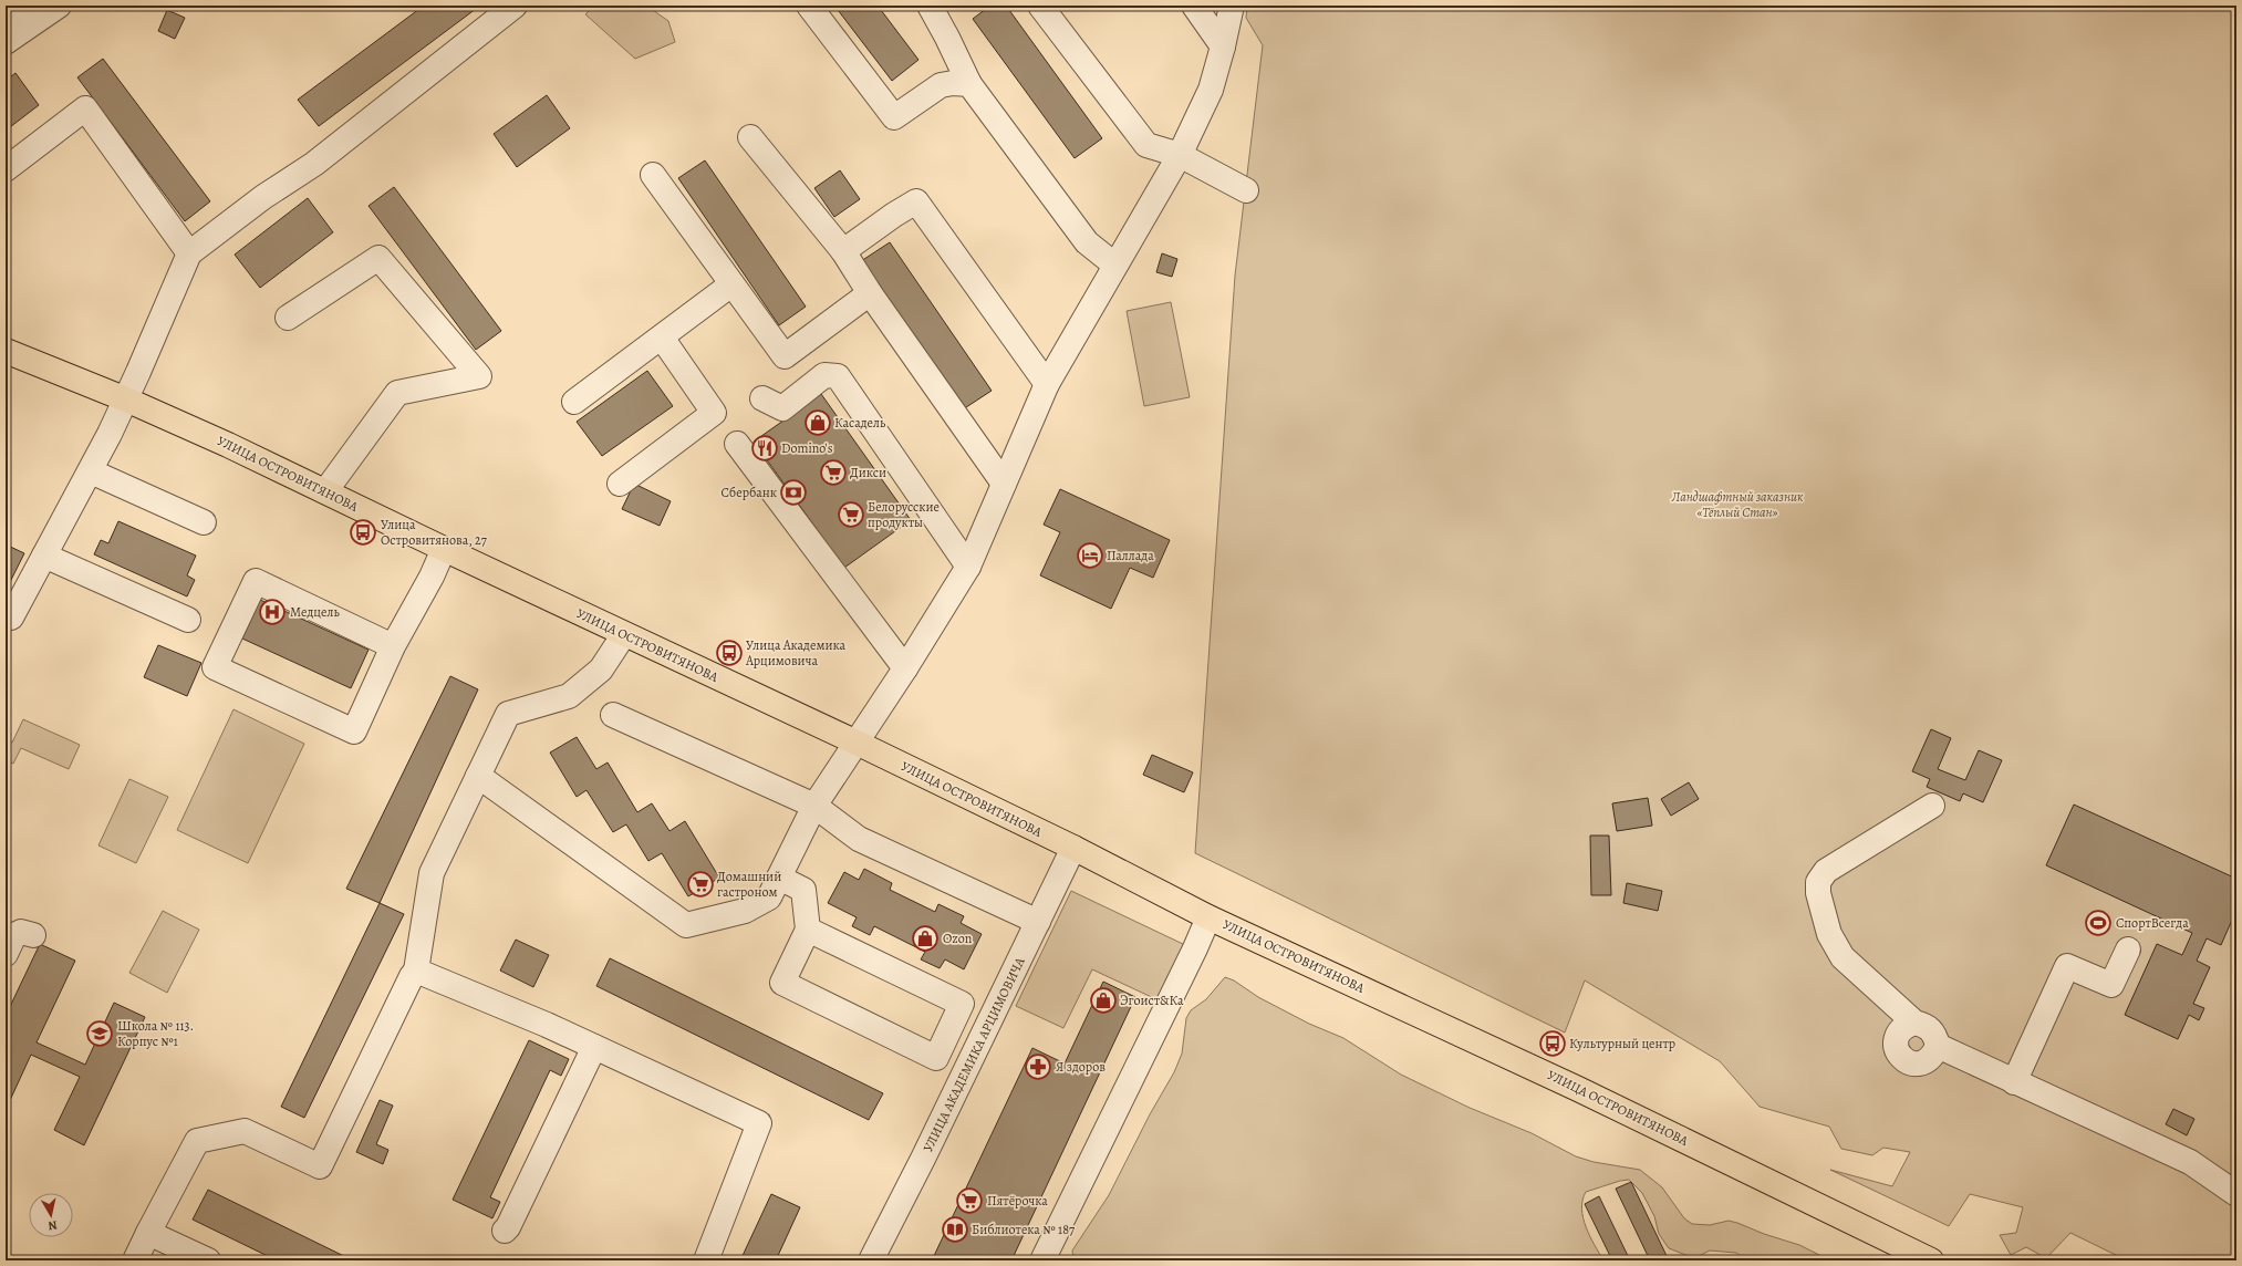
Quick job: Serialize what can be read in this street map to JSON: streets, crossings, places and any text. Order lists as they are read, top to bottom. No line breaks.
{"streets":{"main road":["УЛИЦА ОСТРОВИТЯНОВА"],"street":["УЛИЦА АКАДЕМИКА АРЦИМОВИЧА"]},"crossings":[["УЛИЦА ОСТРОВИТЯНОВА","УЛИЦА АКАДЕМИКА АРЦИМОВИЧА"]],"parks":["Ландшафтный заказник «Тёплый Стан»"],"places":{"shop":["Касадель","Ozon","Эгоист&Ка"],"restaurant":["Domino's"],"supermarket":["Дикси","Белорусские продукты","Домашний гастроном","Пятёрочка"],"bank":["Сбербанк"],"bus stop":["Улица Островитянова, 27","Улица Академика Арцимовича","Культурный центр"],"hotel":["Паллада"],"hospital":["Медцель"],"sports":["СпортВсегда"],"school or university":["Школа № 113. Корпус №1"],"pharmacy":["Я здоров"],"library":["Библиотека № 187"]},"north":"bottom"}
